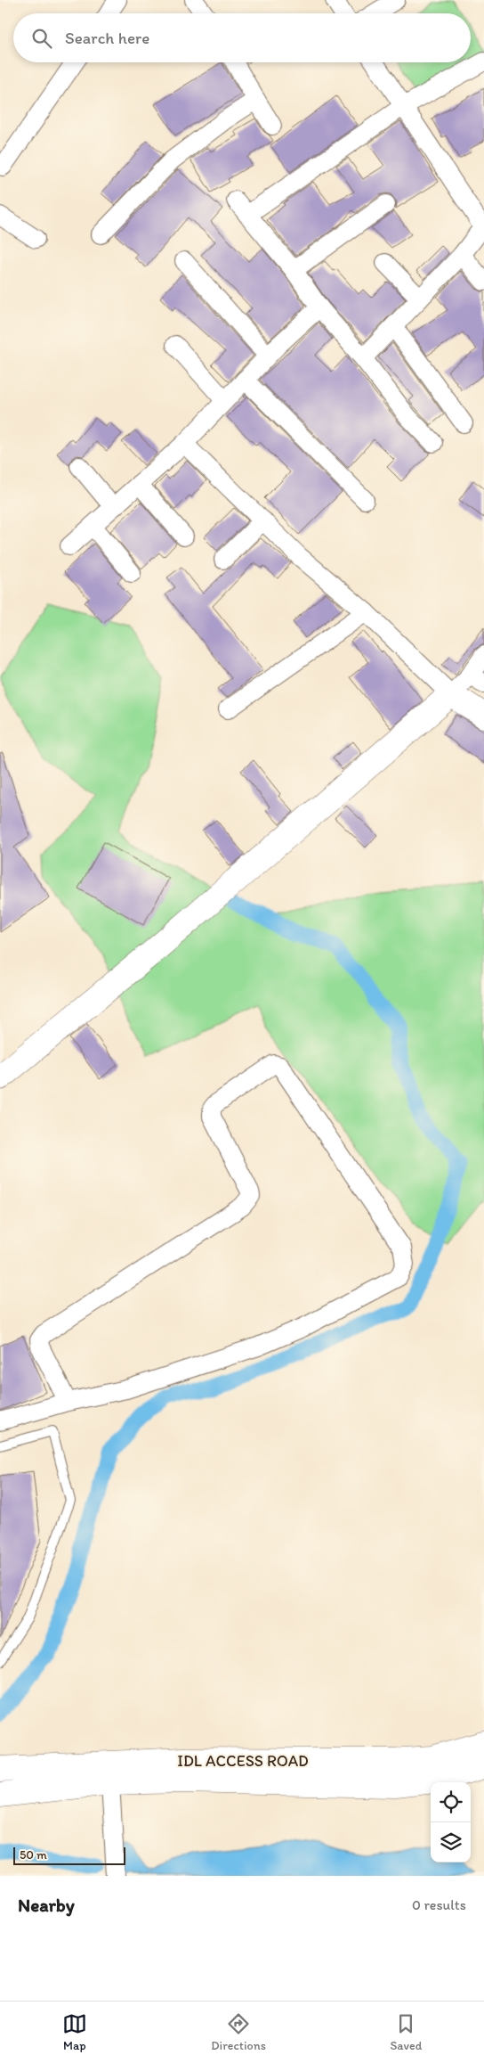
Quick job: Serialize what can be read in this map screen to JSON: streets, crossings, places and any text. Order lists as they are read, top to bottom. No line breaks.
{"streets":{"street":["IDL ACCESS ROAD"]},"scale_bar":"50 m","page":{"search":"Search here","scale":"50 m","heading":["Nearby","0 results"],"nav":["Map","Directions","Saved"]}}
